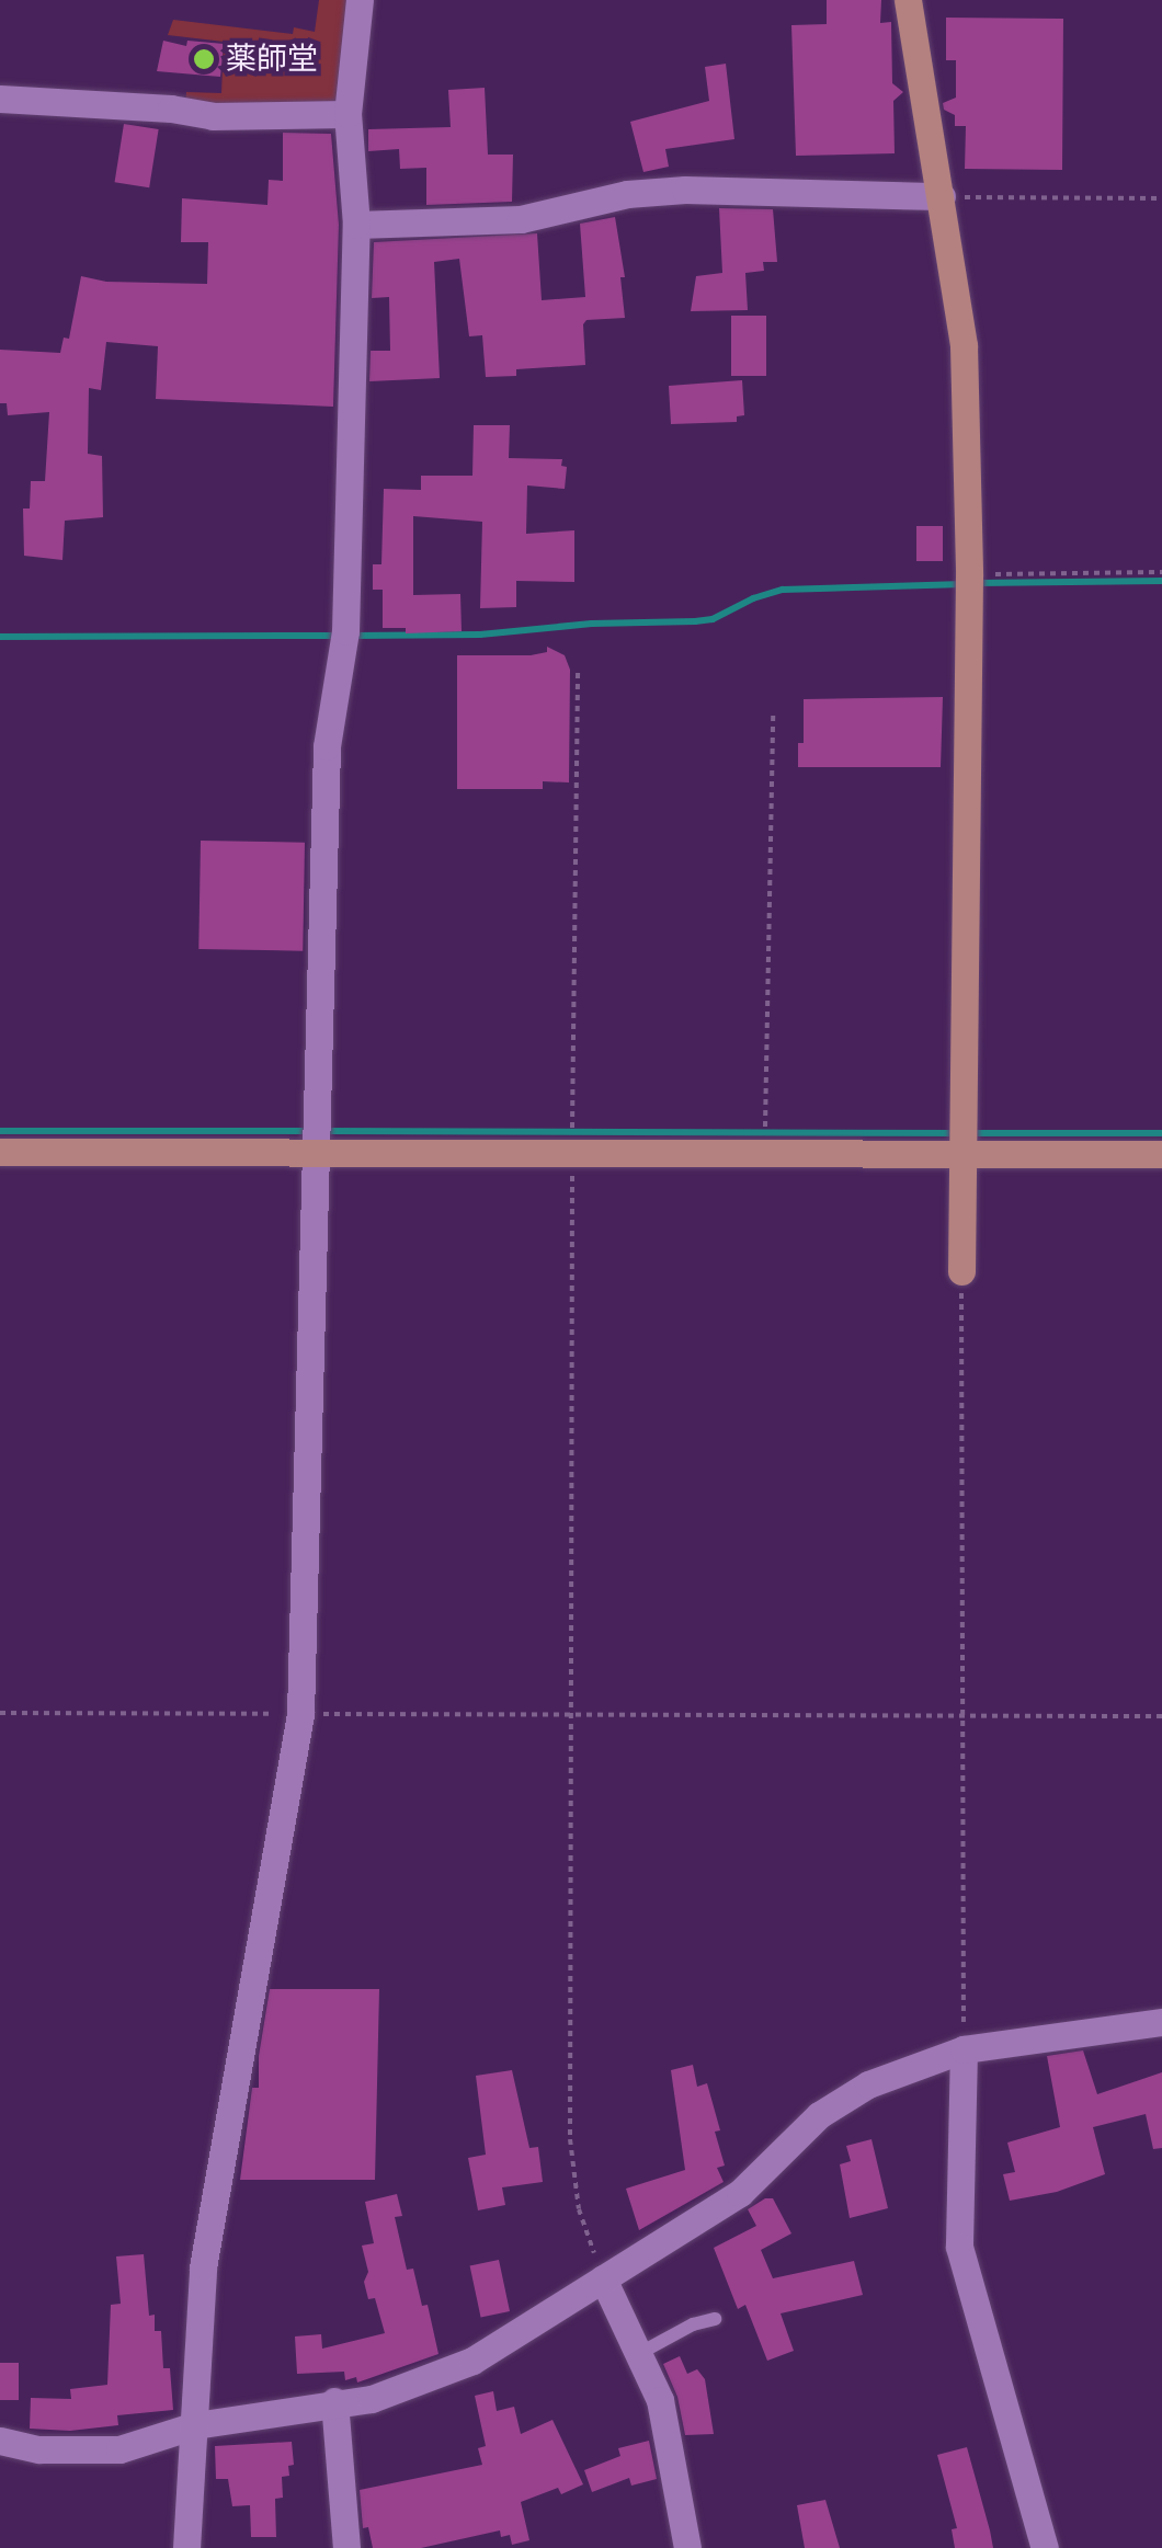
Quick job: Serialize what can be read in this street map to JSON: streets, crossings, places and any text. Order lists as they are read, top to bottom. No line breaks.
{"places":["薬師堂"]}
